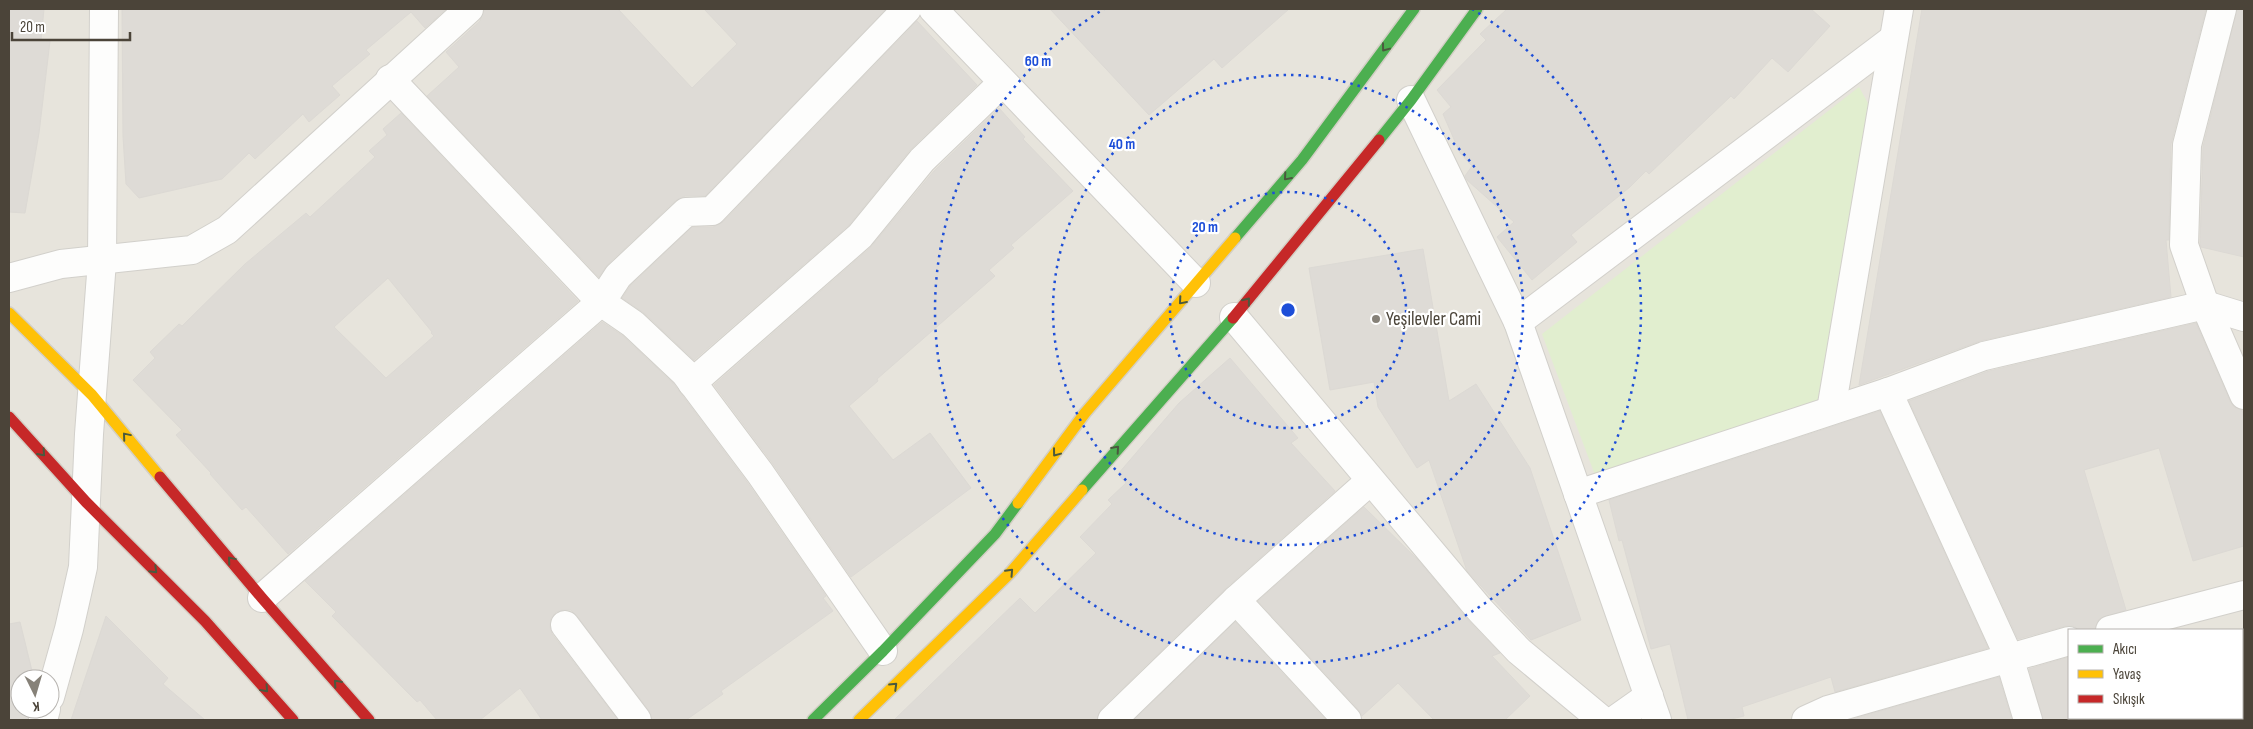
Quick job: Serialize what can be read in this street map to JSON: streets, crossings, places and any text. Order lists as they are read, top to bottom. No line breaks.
{"places":["Yeşilevler Cami"],"legend":["Akıcı","Yavaş","Sıkışık"],"scale_bar":"20 m","north":"bottom","rings":["60 m","40 m","20 m"]}
